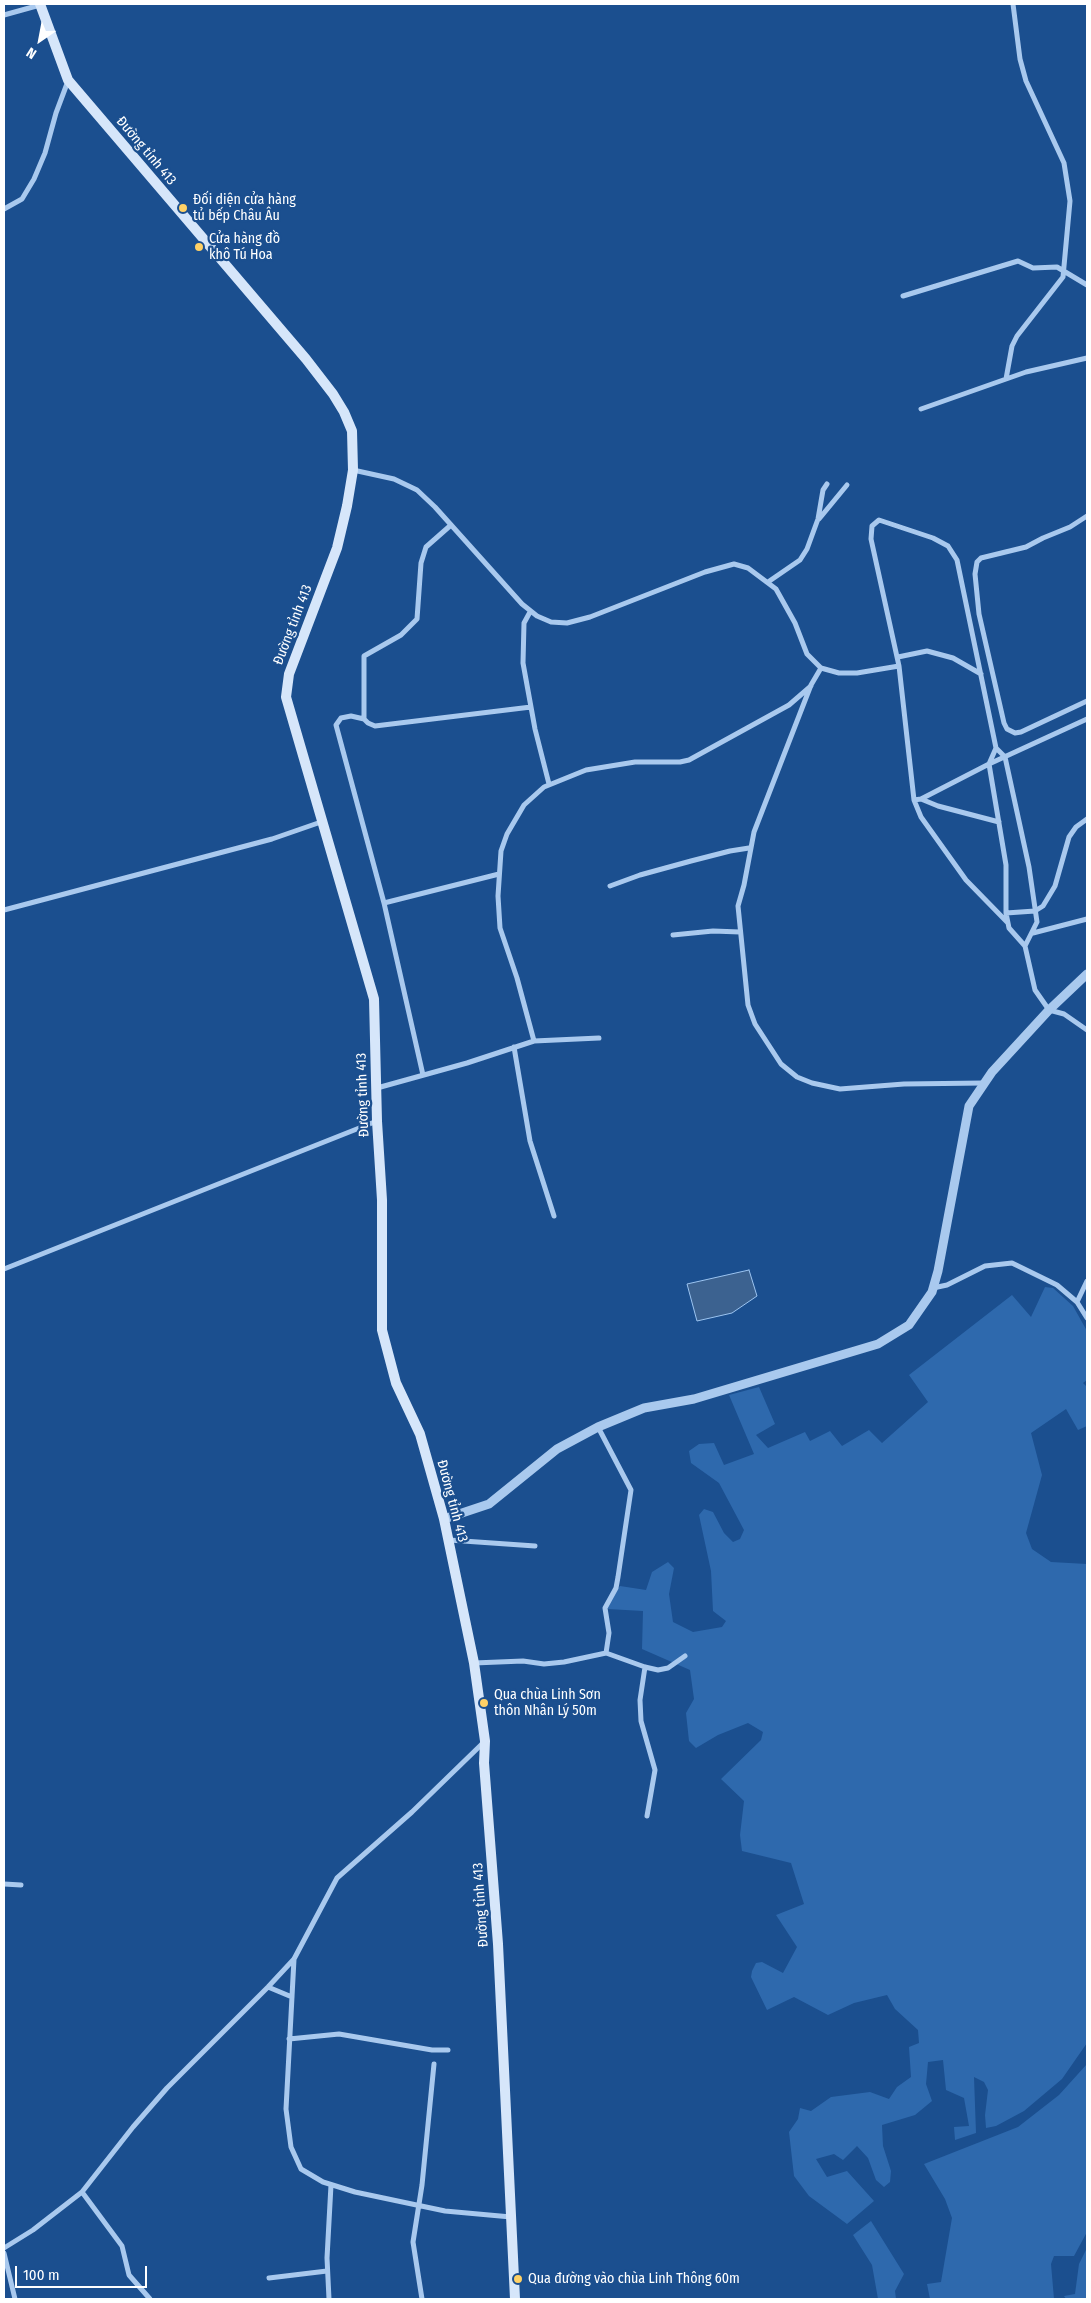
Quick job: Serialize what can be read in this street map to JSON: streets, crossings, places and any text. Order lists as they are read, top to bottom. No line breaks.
{"streets":{"main road":["Đường tỉnh 413"]},"places":["Đối diện cửa hàng tủ bếp Châu Âu","Cửa hàng đồ khô Tú Hoa","Qua chùa Linh Sơn thôn Nhân Lý 50m","Qua đường vào chùa Linh Thông 60m"],"scale_bar":"100 m","north":"bottom left"}
